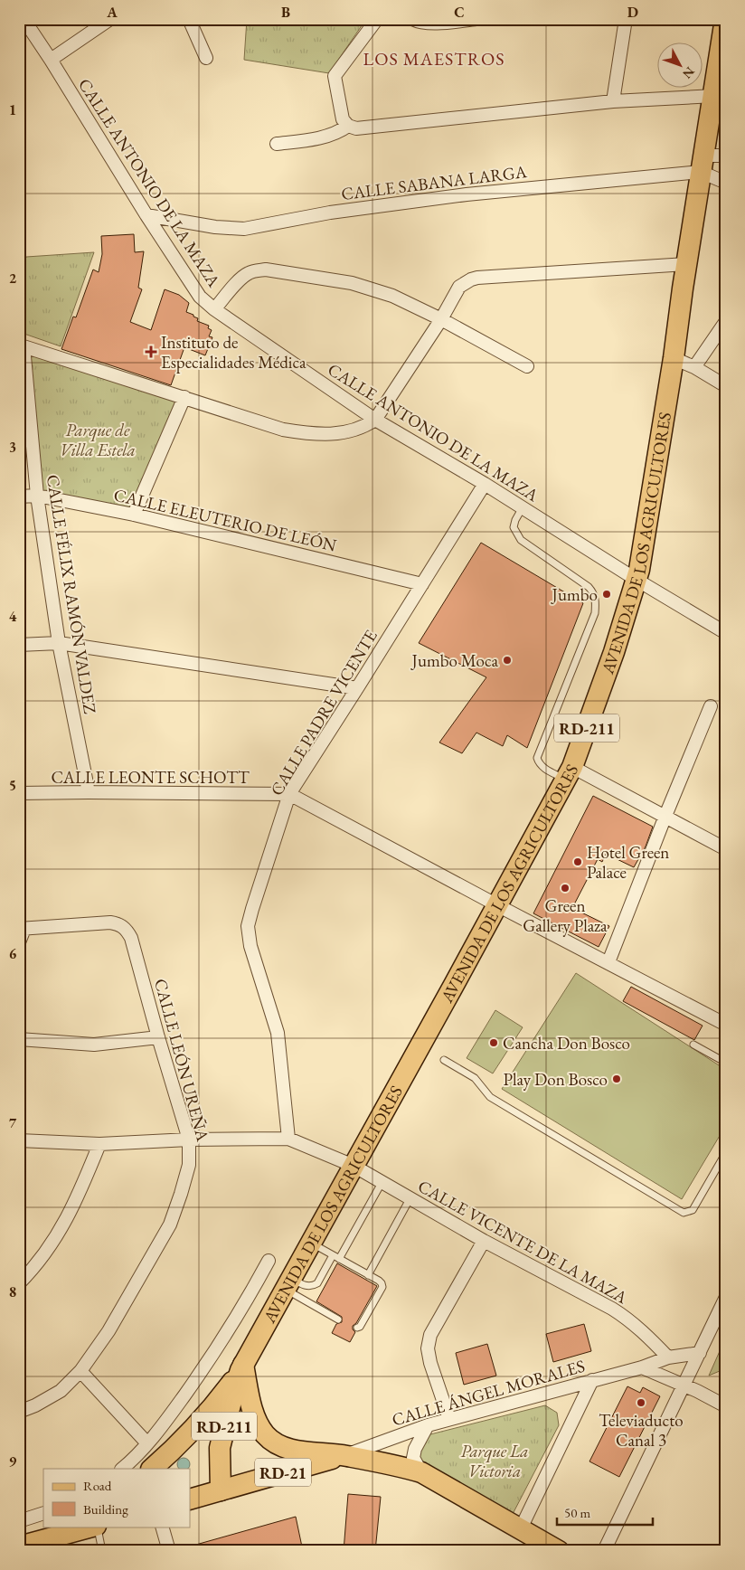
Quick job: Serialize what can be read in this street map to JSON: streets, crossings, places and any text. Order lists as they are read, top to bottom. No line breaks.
{"streets":{"main road":["AVENIDA DE LOS AGRICULTORES","RD-211","RD-21"],"street":["CALLE ANTONIO DE LA MAZA","CALLE SABANA LARGA","CALLE ELEUTERIO DE LEÓN","CALLE FÉLIX RAMÓN VALDEZ","CALLE PADRE VICENTE","CALLE LEONTE SCHOTT","CALLE LEÓN UREÑA","CALLE VICENTE DE LA MAZA","CALLE ÁNGEL MORALES"]},"crossings":[["CALLE ANTONIO DE LA MAZA","CALLE SABANA LARGA"],["CALLE ANTONIO DE LA MAZA","AVENIDA DE LOS AGRICULTORES"],["CALLE ANTONIO DE LA MAZA","CALLE PADRE VICENTE"],["CALLE SABANA LARGA","AVENIDA DE LOS AGRICULTORES"],["CALLE ELEUTERIO DE LEÓN","CALLE FÉLIX RAMÓN VALDEZ"],["CALLE ELEUTERIO DE LEÓN","CALLE PADRE VICENTE"],["AVENIDA DE LOS AGRICULTORES","CALLE LEONTE SCHOTT"],["AVENIDA DE LOS AGRICULTORES","CALLE VICENTE DE LA MAZA"],["AVENIDA DE LOS AGRICULTORES","RD-21"],["CALLE FÉLIX RAMÓN VALDEZ","CALLE LEONTE SCHOTT"],["CALLE PADRE VICENTE","CALLE LEONTE SCHOTT"],["CALLE PADRE VICENTE","CALLE VICENTE DE LA MAZA"],["CALLE VICENTE DE LA MAZA","CALLE ÁNGEL MORALES"],["CALLE ÁNGEL MORALES","RD-21"]],"districts":["LOS MAESTROS"],"parks":["Parque de Villa Estela","Parque La Victoria"],"places":{"health":["Instituto de Especialidades Médica"],"other":["Jumbo","Jumbo Moca","Hotel Green Palace","Green Gallery Plaza","Cancha Don Bosco","Play Don Bosco","Televiaducto Canal 3"]},"legend":["Road","Building"],"scale_bar":"50 m","north":"bottom right","grid":{"columns":["A","B","C","D"],"rows":["1","2","3","4","5","6","7","8","9"]}}
